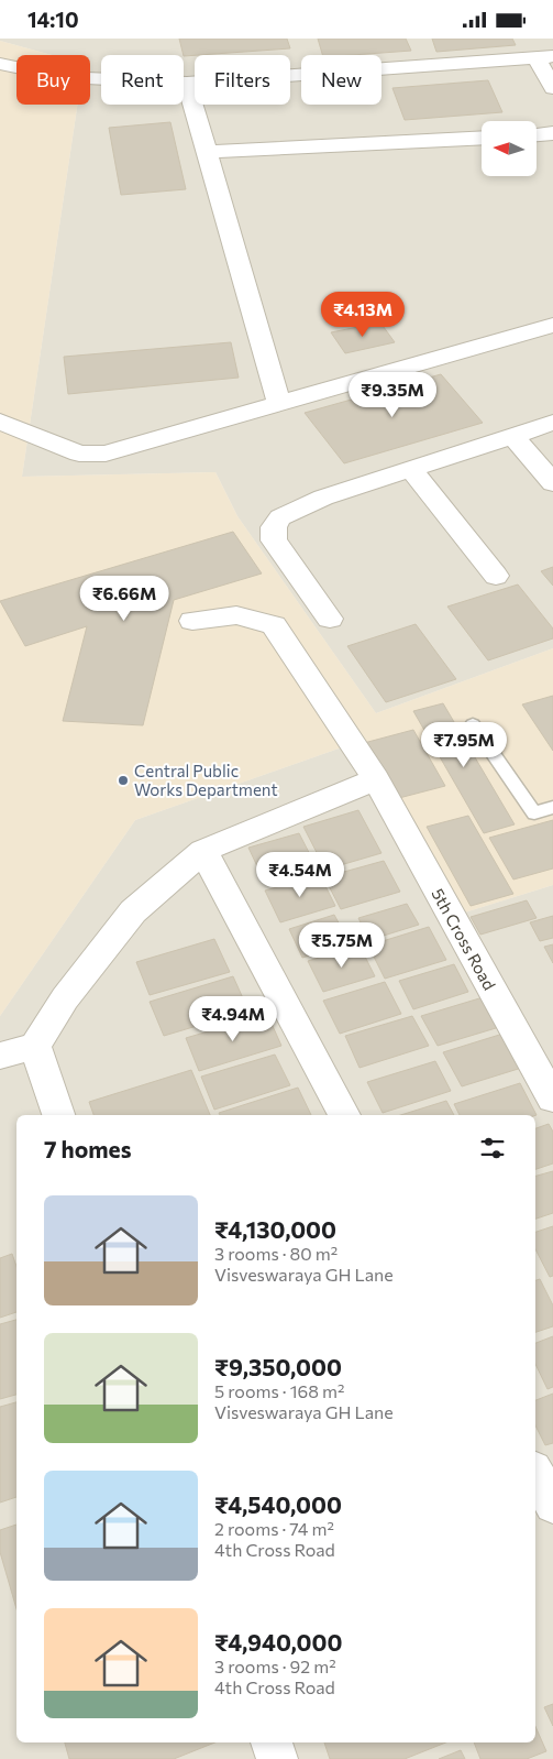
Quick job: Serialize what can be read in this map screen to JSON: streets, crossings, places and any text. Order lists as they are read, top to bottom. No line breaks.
{"streets":{"street":["5th Cross Road"]},"places":["Central Public Works Department"],"north":"left","page":{"status":"14:10","chip":["Buy","Rent","Filters","New"],"price":["₹4.13M","₹9.35M","₹6.66M","₹7.95M","₹4.54M","₹5.75M","₹4.94M"],"heading":"7 homes","list":[{"name":"₹4,130,000","note":"3 rooms · 80 m² · Visveswaraya GH Lane"},{"name":"₹9,350,000","note":"5 rooms · 168 m² · Visveswaraya GH Lane"},{"name":"₹4,540,000","note":"2 rooms · 74 m² · 4th Cross Road"},{"name":"₹4,940,000","note":"3 rooms · 92 m² · 4th Cross Road"}]}}
